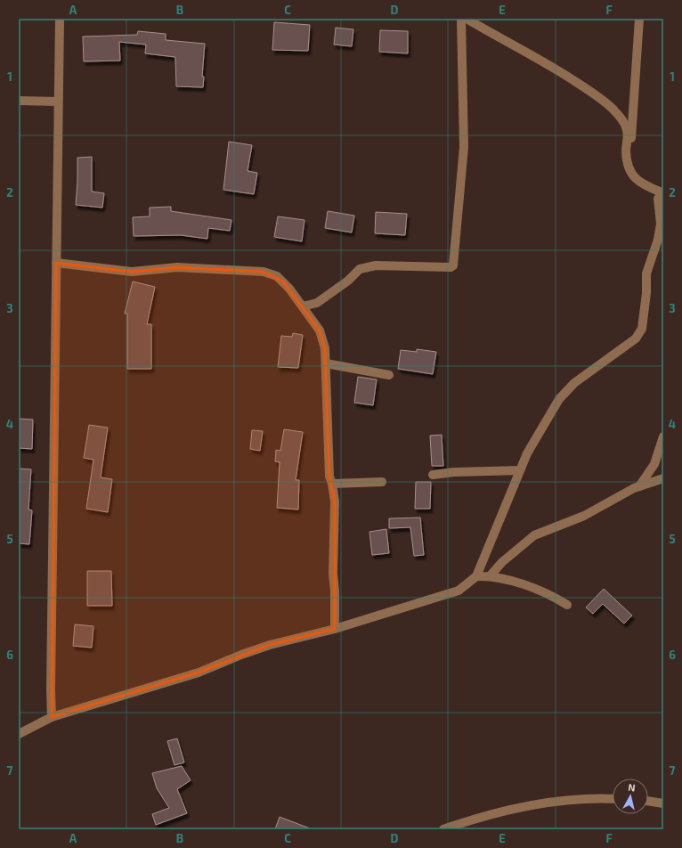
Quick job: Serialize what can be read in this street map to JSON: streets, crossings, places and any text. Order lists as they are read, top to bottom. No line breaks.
{"north":"top","grid":{"columns":["A","B","C","D","E","F"],"rows":["1","2","3","4","5","6","7"]}}
